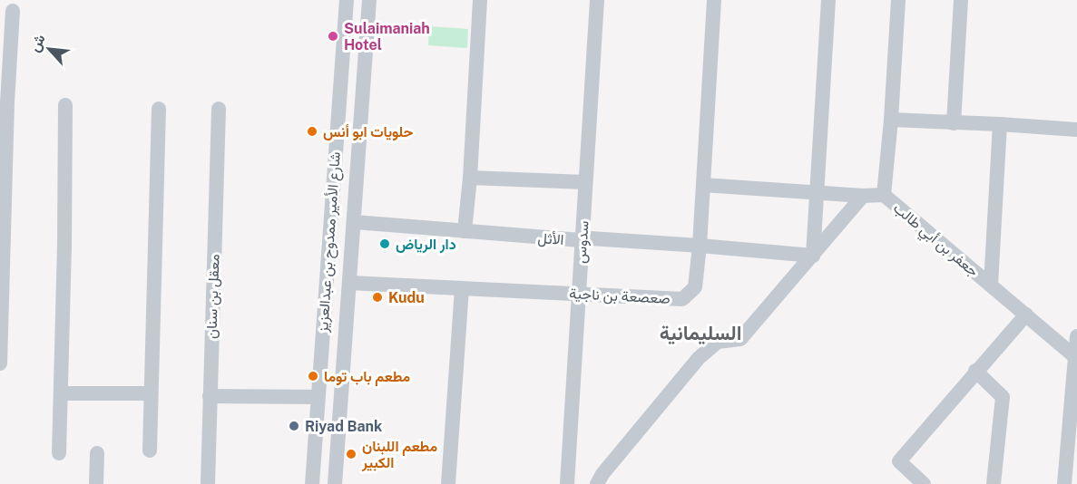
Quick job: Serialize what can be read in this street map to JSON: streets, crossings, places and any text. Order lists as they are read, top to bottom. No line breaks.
{"streets":{"street":["الأثل","جعفر بن أبي طالب","شارع الأمير ممدوح بن عبدالعزيز","سدوس","صعصعة بن ناجية","معقل بن سنان"]},"crossings":[["الأثل","شارع الأمير ممدوح بن عبدالعزيز"],["الأثل","سدوس"],["الأثل","صعصعة بن ناجية"],["جعفر بن أبي طالب","صعصعة بن ناجية"],["شارع الأمير ممدوح بن عبدالعزيز","صعصعة بن ناجية"],["سدوس","صعصعة بن ناجية"]],"districts":["السليمانية"],"places":["Sulaimaniah Hotel","حلويات ابو أنس","دار الرياض","Kudu","مطعم باب توما","Riyad Bank","مطعم اللبنان الكبير"],"north":"top left"}
